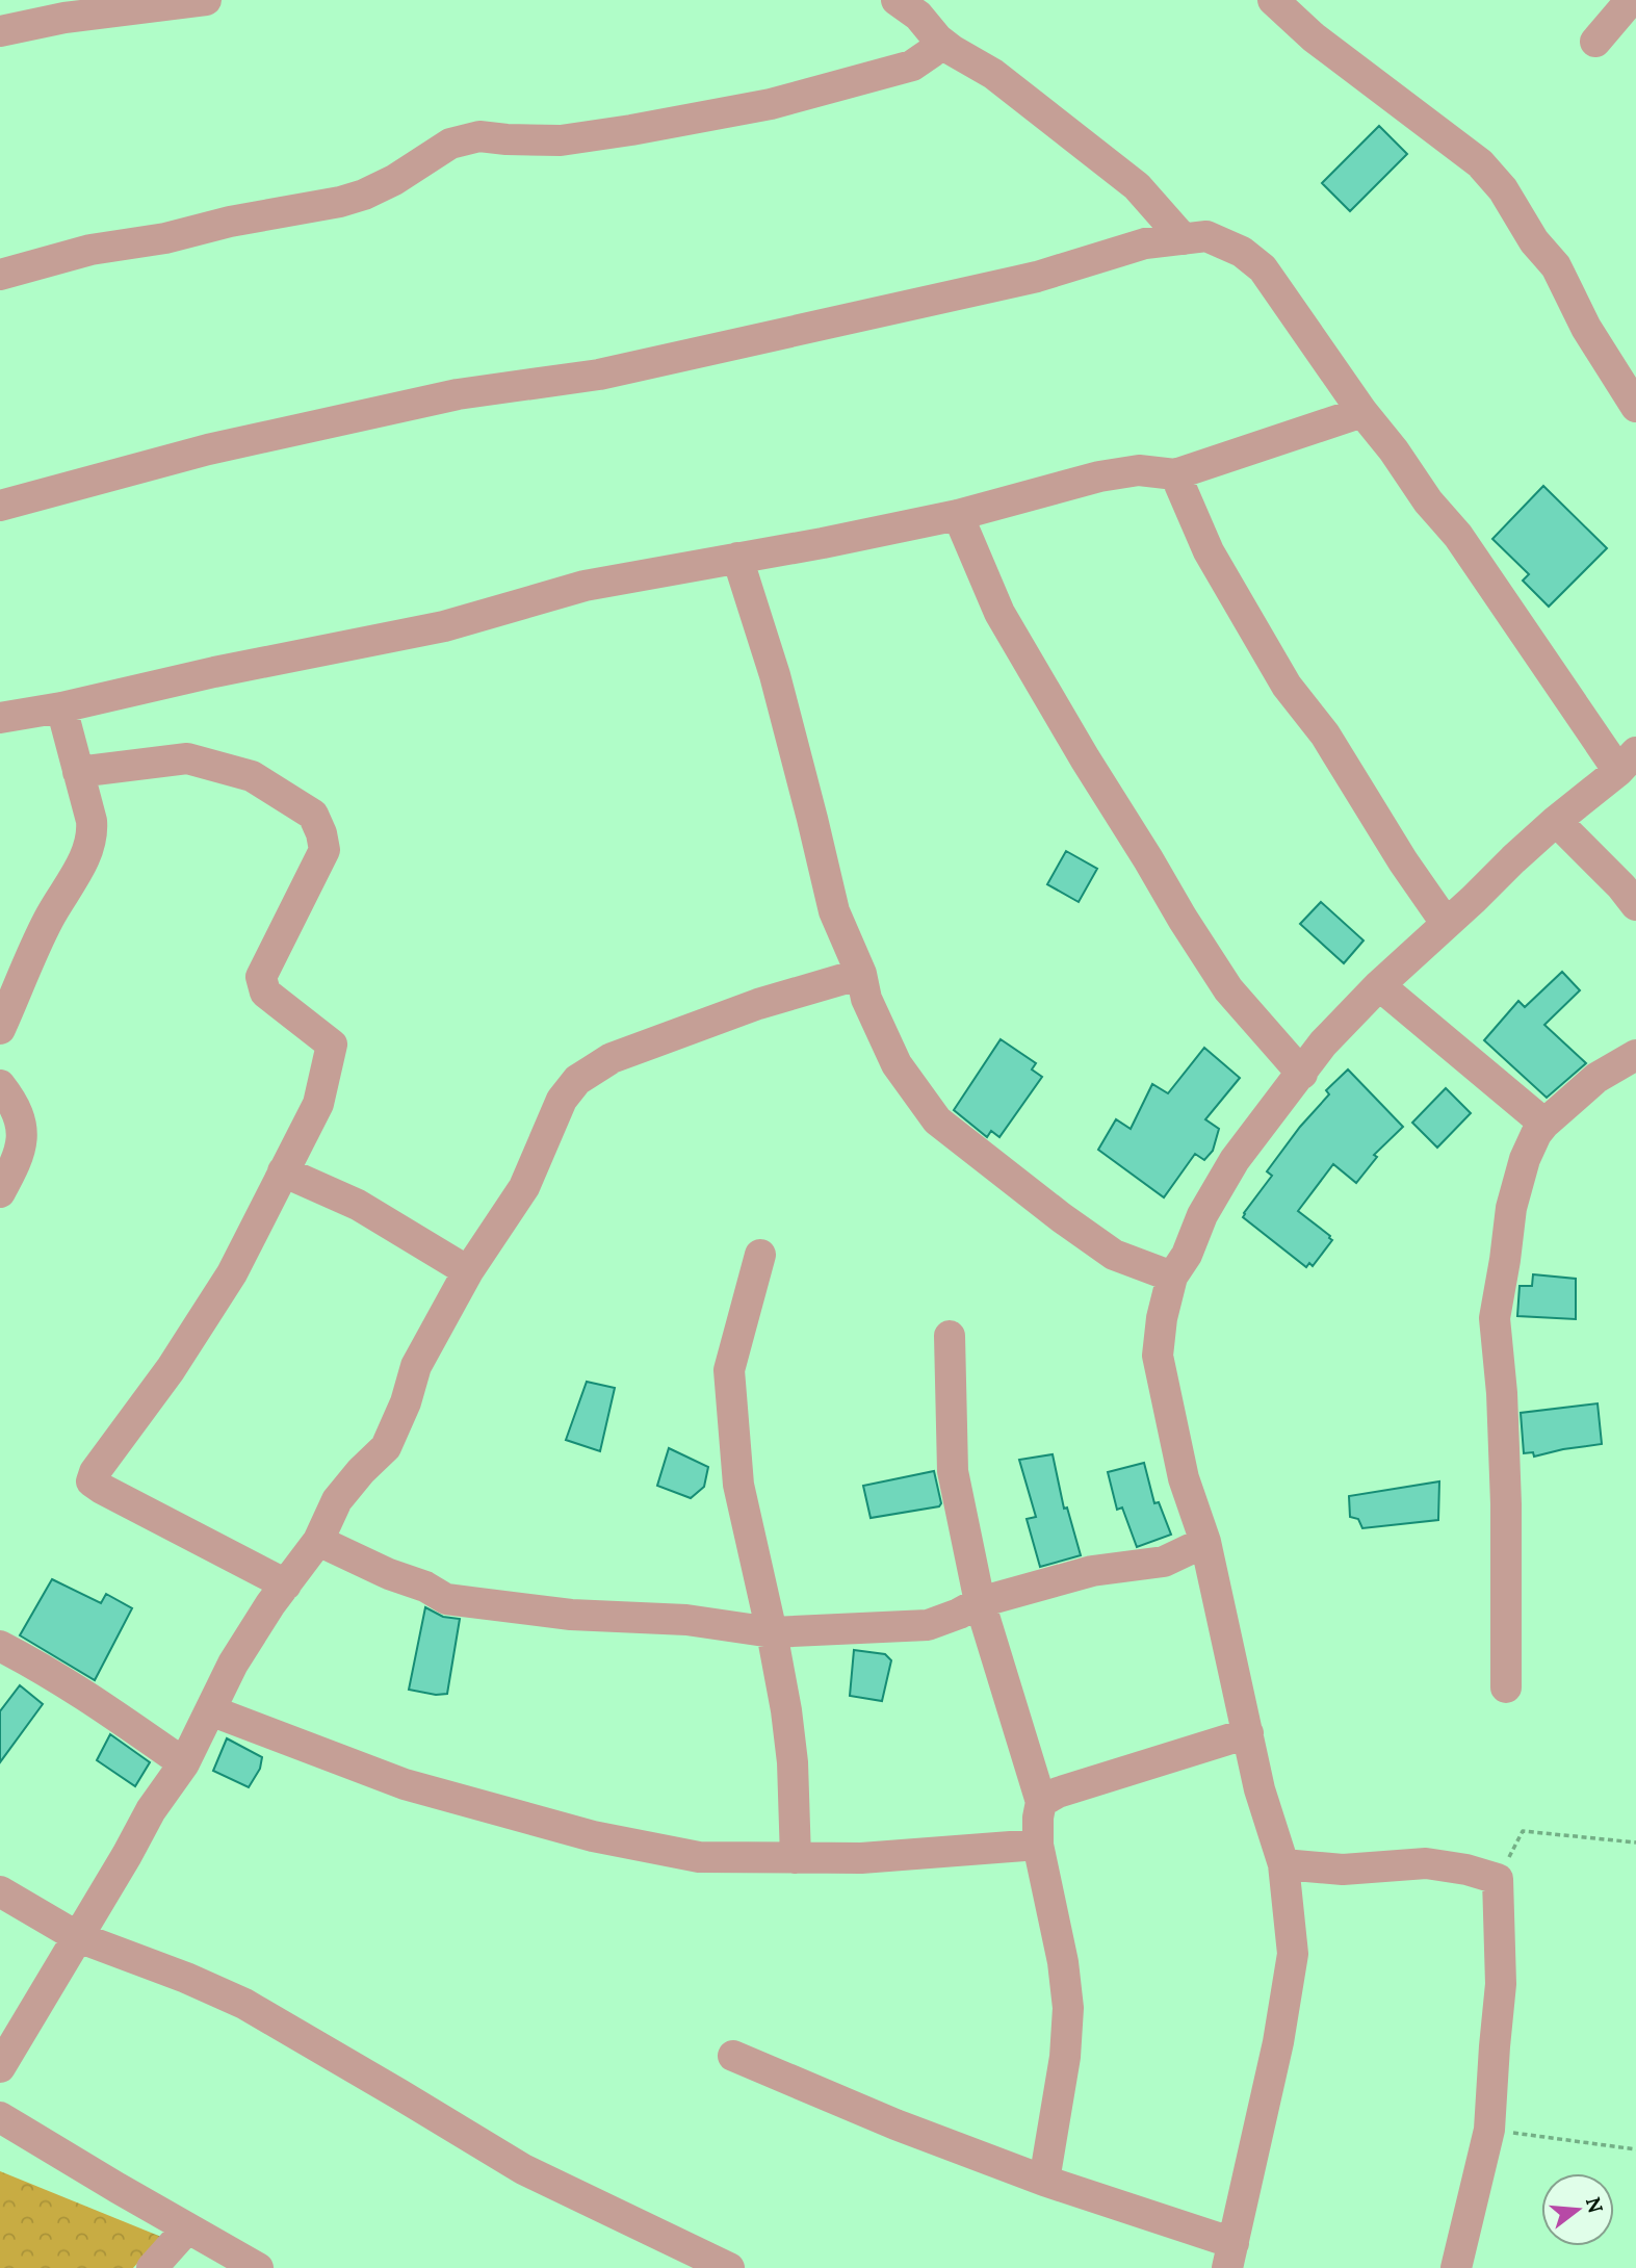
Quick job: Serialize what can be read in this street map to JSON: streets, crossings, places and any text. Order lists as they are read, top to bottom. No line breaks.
{"north":"right"}
